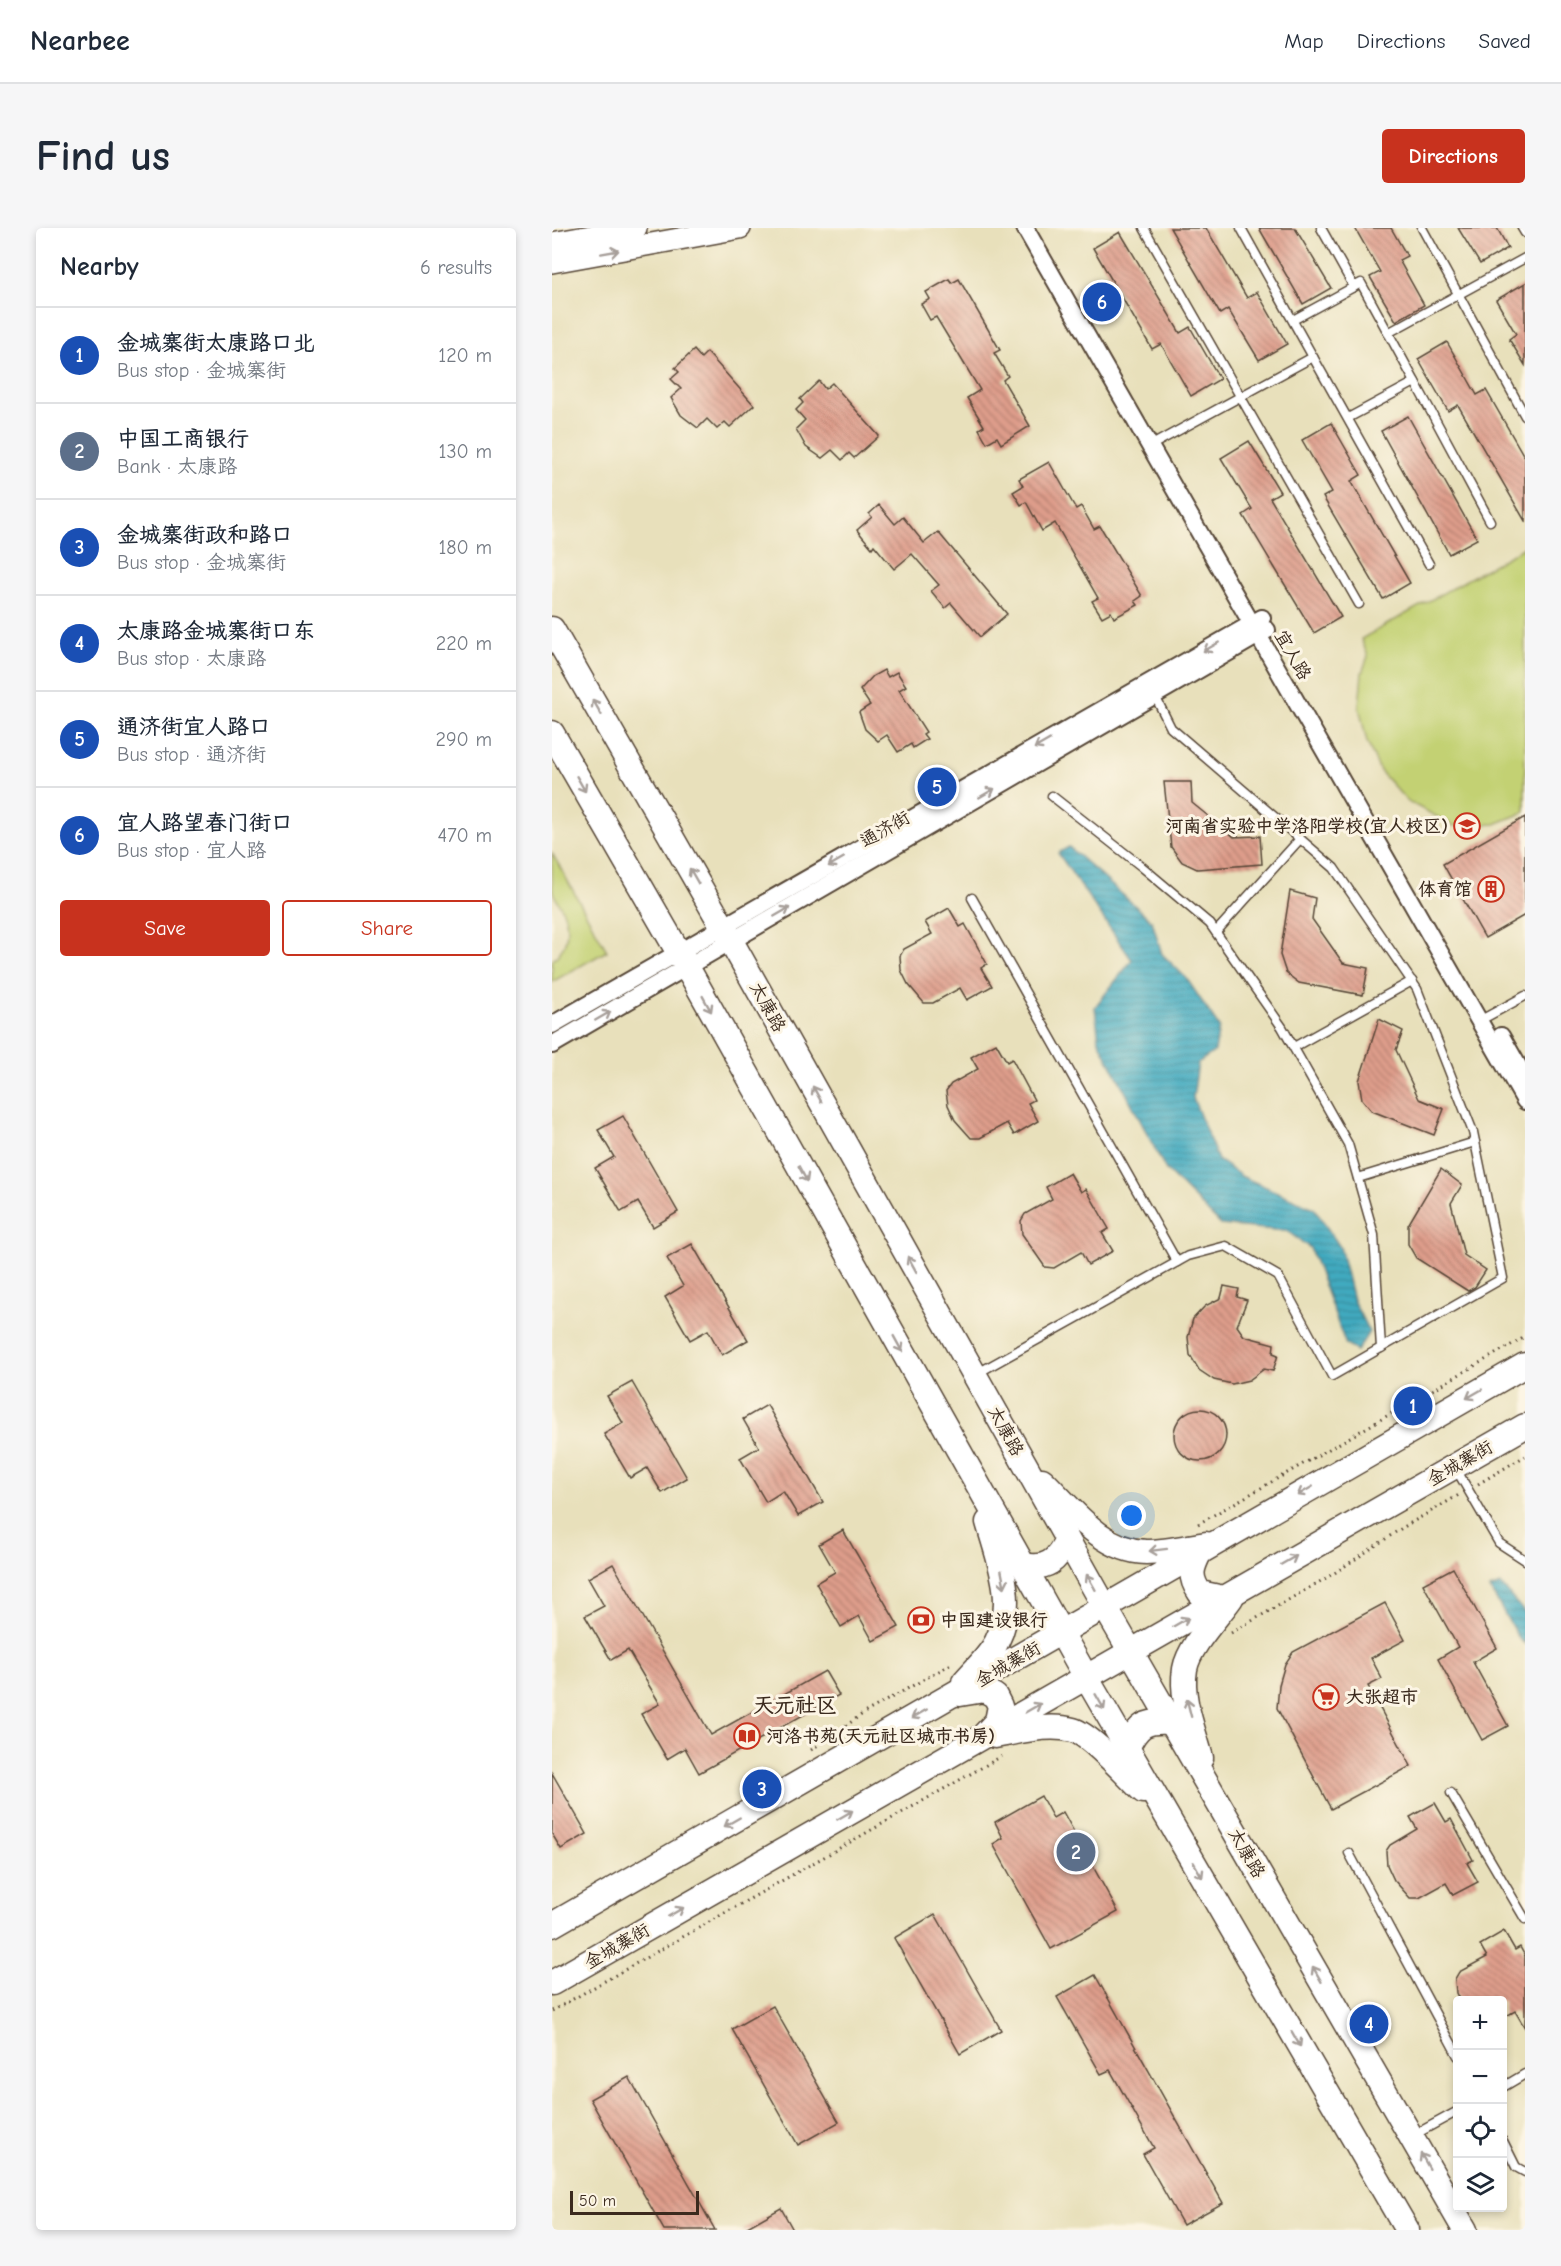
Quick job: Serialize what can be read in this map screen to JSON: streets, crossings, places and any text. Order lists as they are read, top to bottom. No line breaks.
{"streets":{"main road":["太康路","金城寨街"],"street":["宜人路","通济街"]},"crossings":[["宜人路","通济街"],["通济街","太康路"],["太康路","金城寨街"]],"districts":["天元社区"],"places":{"school or university":["河南省实验中学洛阳学校(宜人校区)"],"building":["体育馆"],"bank":["中国建设银行"],"supermarket":["大张超市"],"library":["河洛书苑(天元社区城市书房)"]},"scale_bar":"50 m","page":{"header":"Nearbee","nav":["Map","Directions","Saved"],"buttons":["Directions",["Save","Share"]],"title":"Find us","heading":["Nearby","6 results"],"pins":["6","5","1","3","2","4"],"list":[{"mark":"1","name":"金城寨街太康路口北","note":"Bus stop · 金城寨街","value":"120 m"},{"mark":"2","name":"中国工商银行","note":"Bank · 太康路","value":"130 m"},{"mark":"3","name":"金城寨街政和路口","note":"Bus stop · 金城寨街","value":"180 m"},{"mark":"4","name":"太康路金城寨街口东","note":"Bus stop · 太康路","value":"220 m"},{"mark":"5","name":"通济街宜人路口","note":"Bus stop · 通济街","value":"290 m"},{"mark":"6","name":"宜人路望春门街口","note":"Bus stop · 宜人路","value":"470 m"}],"map_buttons":["+","−"],"scale":"50 m"}}
